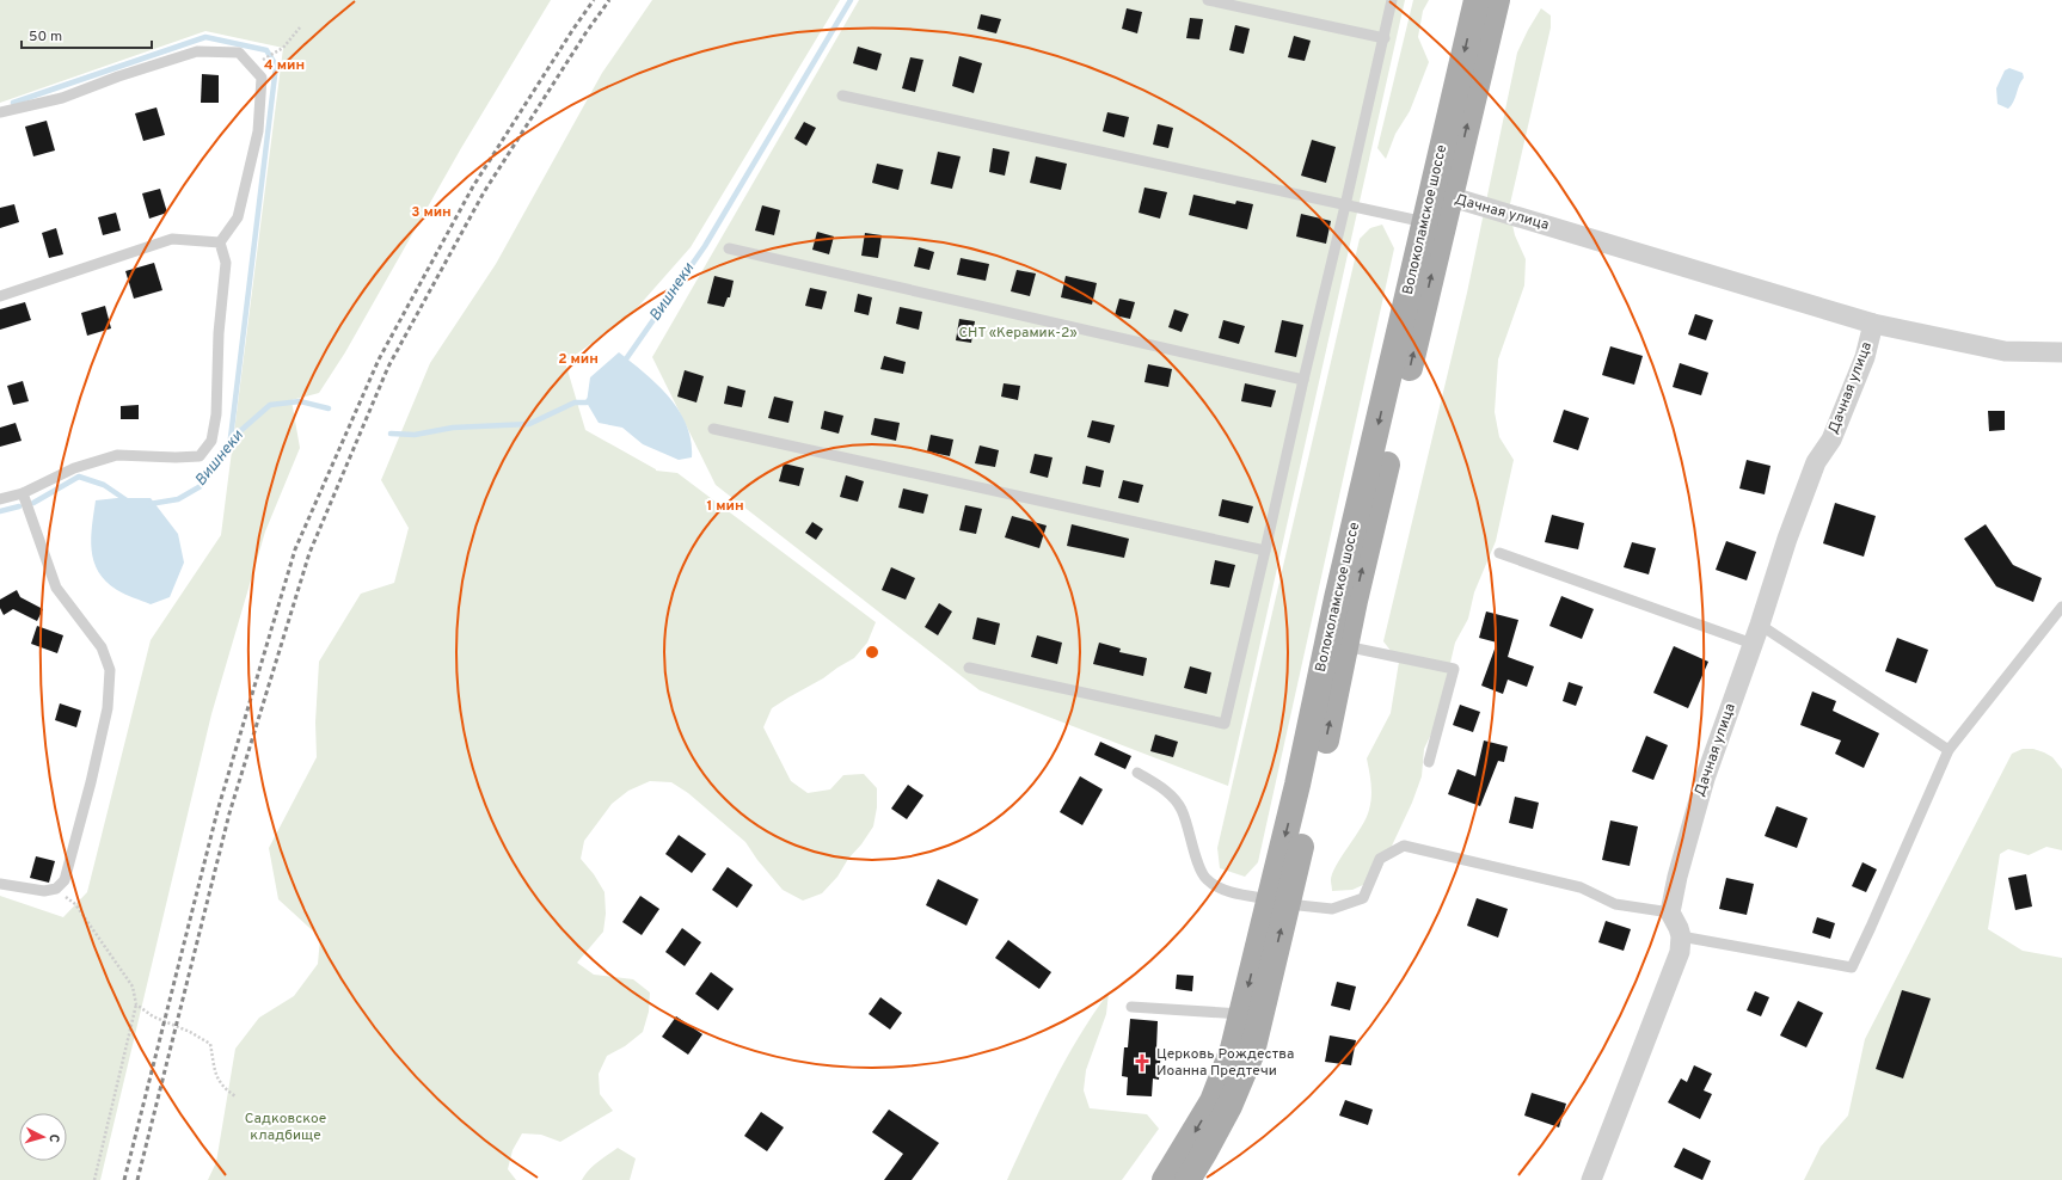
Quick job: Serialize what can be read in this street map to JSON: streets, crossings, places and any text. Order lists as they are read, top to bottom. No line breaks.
{"streets":{"main road":["Волоколамское шоссе"],"street":["Дачная улица"]},"crossings":[["Дачная улица","Волоколамское шоссе"]],"water":["Вишнеки"],"parks":["СНТ «Керамик-2»","Садковское кладбище"],"places":{"church":["Церковь Рождества Иоанна Предтечи"]},"scale_bar":"50 m","north":"right","rings":["4 мин","3 мин","2 мин","1 мин"]}
